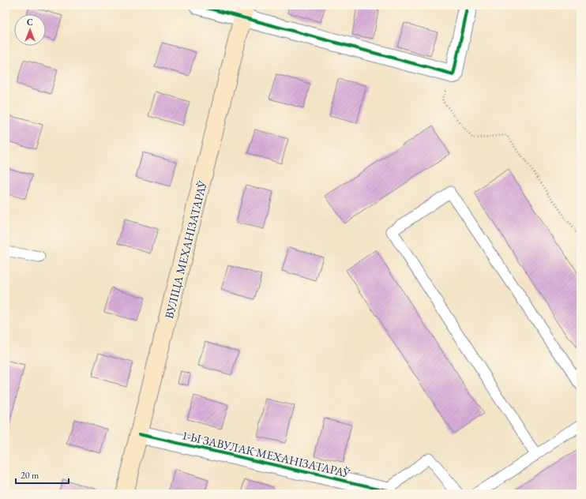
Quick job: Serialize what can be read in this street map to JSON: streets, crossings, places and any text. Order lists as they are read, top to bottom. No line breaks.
{"streets":{"main road":["ВУЛІЦА МЕХАНІЗАТАРАЎ"],"street":["1-Ы ЗАВУЛАК МЕХАНІЗАТАРАЎ"]},"crossings":[["ВУЛІЦА МЕХАНІЗАТАРАЎ","1-Ы ЗАВУЛАК МЕХАНІЗАТАРАЎ"]],"scale_bar":"20 m","north":"top"}
